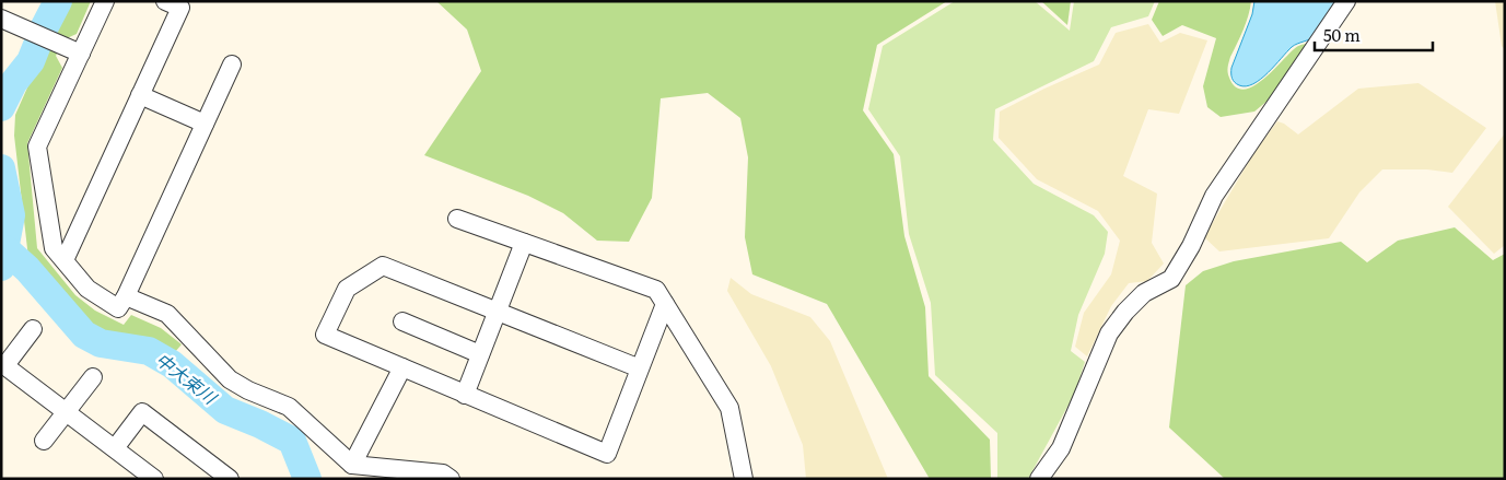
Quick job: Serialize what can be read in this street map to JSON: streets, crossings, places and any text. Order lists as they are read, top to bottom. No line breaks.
{"water":["中大束川"],"scale_bar":"50 m"}
